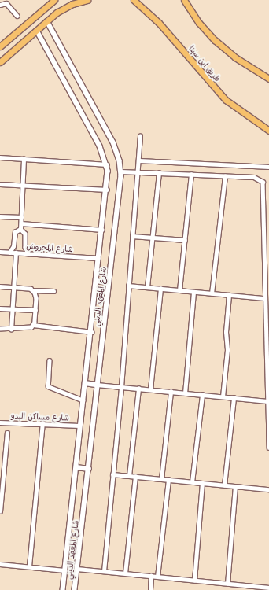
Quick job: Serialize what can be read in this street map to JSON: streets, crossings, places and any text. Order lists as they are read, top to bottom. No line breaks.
{"streets":{"main road":["طريق ابن سينا"],"street":["شارع المجروش","شارع المعهد الديني","شارع مساكن البدو"]},"crossings":[["شارع المجروش","شارع المعهد الديني"],["شارع المعهد الديني","شارع مساكن البدو"]]}
